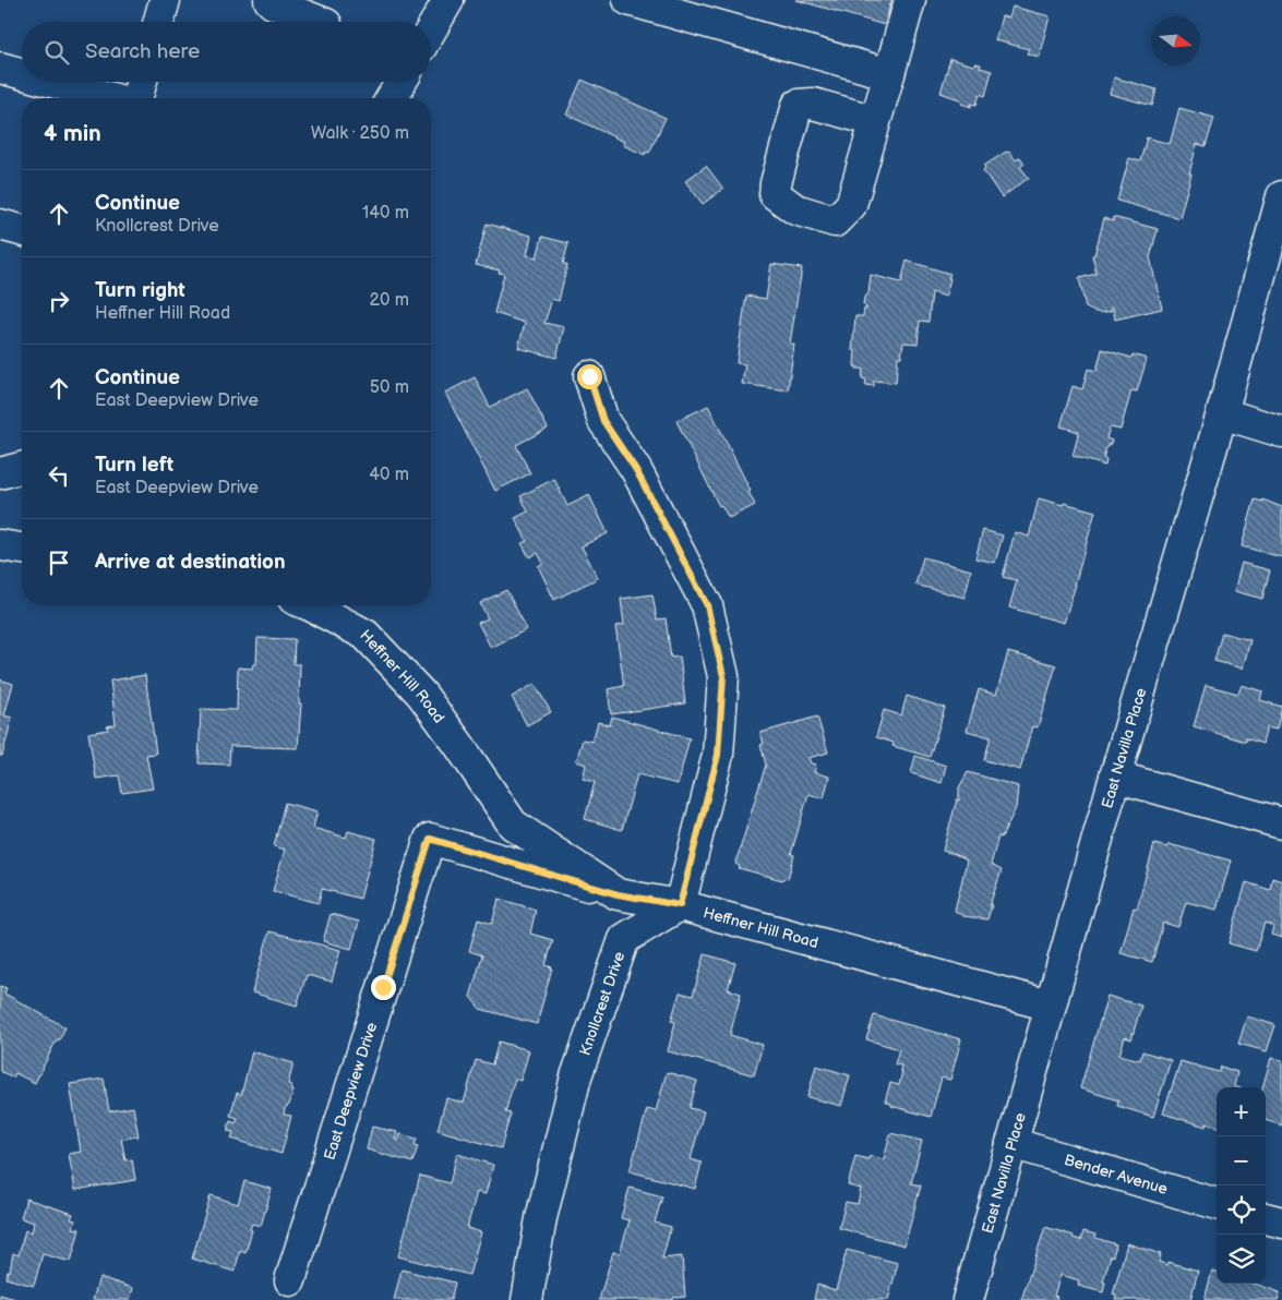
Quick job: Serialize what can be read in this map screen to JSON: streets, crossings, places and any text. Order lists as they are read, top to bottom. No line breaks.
{"streets":{"street":["Heffner Hill Road","East Navilla Place","Knollcrest Drive","East Deepview Drive","Bender Avenue"]},"crossings":[["Heffner Hill Road","East Navilla Place"],["Heffner Hill Road","Knollcrest Drive"],["Heffner Hill Road","East Deepview Drive"],["East Navilla Place","Bender Avenue"]],"north":"right","page":{"search":"Search here","heading":["4 min","Walk · 250 m"],"list":[["Continue","Knollcrest Drive","140 m"],["Turn right","Heffner Hill Road","20 m"],["Continue","East Deepview Drive","50 m"],["Turn left","East Deepview Drive","40 m"],"Arrive at destination"],"map_buttons":["+","−"]}}
